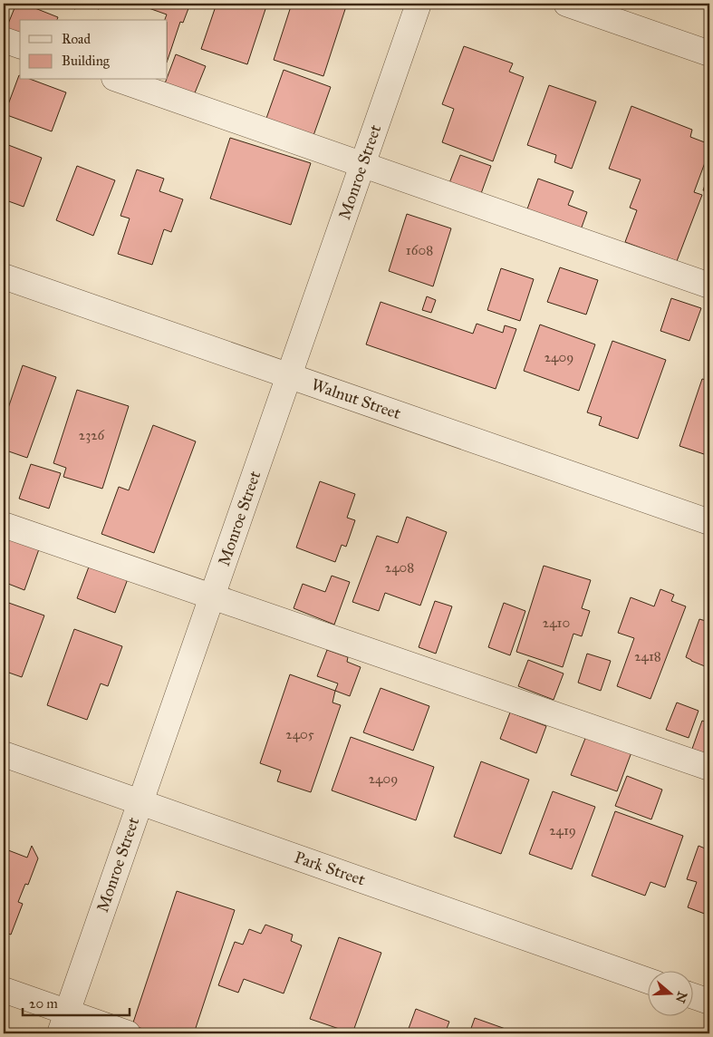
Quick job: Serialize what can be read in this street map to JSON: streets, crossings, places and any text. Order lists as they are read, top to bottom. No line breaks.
{"streets":{"street":["Monroe Street","Walnut Street","Park Street"]},"crossings":[["Monroe Street","Walnut Street"],["Monroe Street","Park Street"]],"house_numbers":["1608","2409","2326","2408","2410","2418","2405","2409","2419"],"legend":["Road","Building"],"scale_bar":"20 m","north":"right"}
